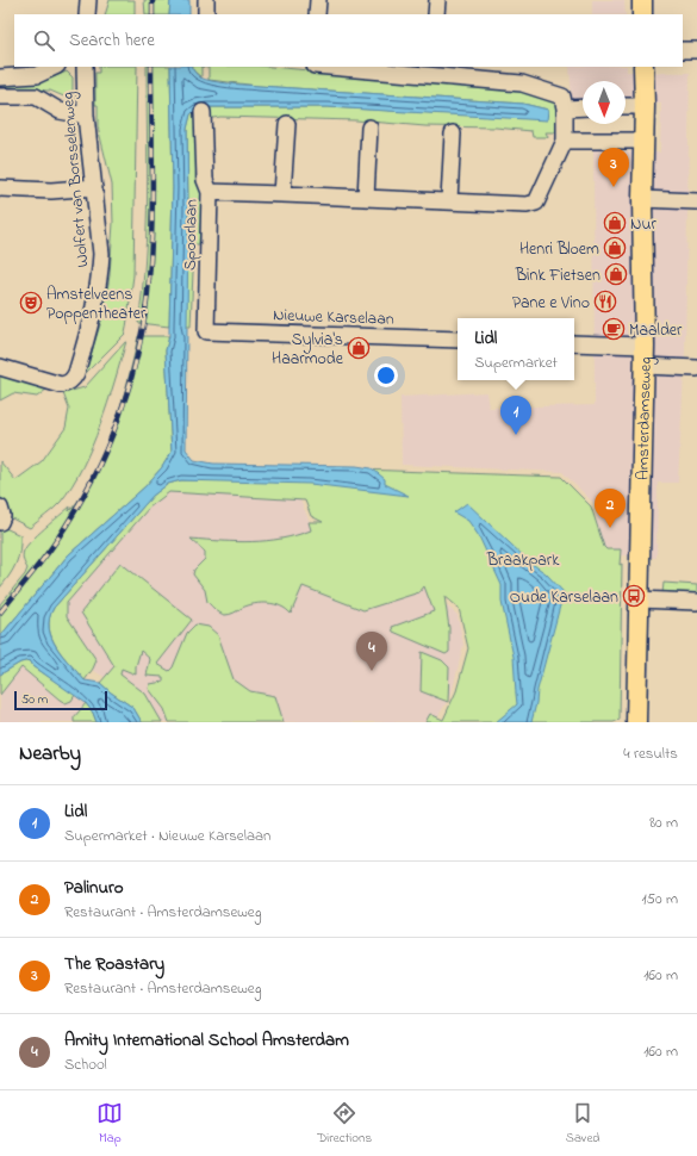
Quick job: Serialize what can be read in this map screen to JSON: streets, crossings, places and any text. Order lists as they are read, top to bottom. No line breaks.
{"streets":{"main road":["Amsterdamseweg"],"street":["Wolfert van Borsselenweg","Spoorlaan","Nieuwe Karselaan"]},"crossings":[["Spoorlaan","Nieuwe Karselaan"]],"parks":["Braakpark"],"places":{"shop":["Nur","Henri Bloem","Bink Fietsen","Sylvia's Haarmode"],"restaurant":["Pane e Vino"],"theatre":["Amstelveens Poppentheater"],"cafe":["Maalder"],"bus stop":["Oude Karselaan"]},"scale_bar":"50 m","north":"bottom","page":{"search":"Search here","pins":["3","1","2","4"],"popup":["Lidl","Supermarket"],"scale":"50 m","heading":["Nearby","4 results"],"list":[{"mark":"1","name":"Lidl","note":"Supermarket · Nieuwe Karselaan","value":"80 m"},{"mark":"2","name":"Palinuro","note":"Restaurant · Amsterdamseweg","value":"150 m"},{"mark":"3","name":"The Roastary","note":"Restaurant · Amsterdamseweg","value":"160 m"},{"mark":"4","name":"Amity International School Amsterdam","note":"School","value":"160 m"}],"nav":["Map","Directions","Saved"]}}
